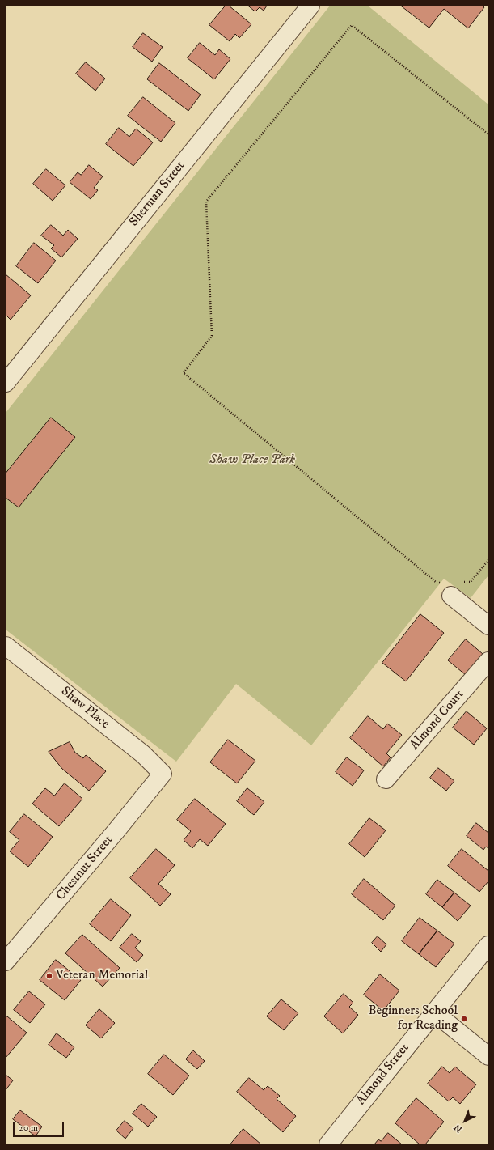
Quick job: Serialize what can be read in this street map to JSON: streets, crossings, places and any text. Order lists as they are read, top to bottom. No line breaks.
{"streets":{"street":["Sherman Street","Shaw Place","Almond Court","Chestnut Street","Almond Street"]},"crossings":[["Shaw Place","Chestnut Street"]],"parks":["Shaw Place Park"],"places":["Veteran Memorial","Beginners School for Reading"],"scale_bar":"20 m","north":"bottom left"}
